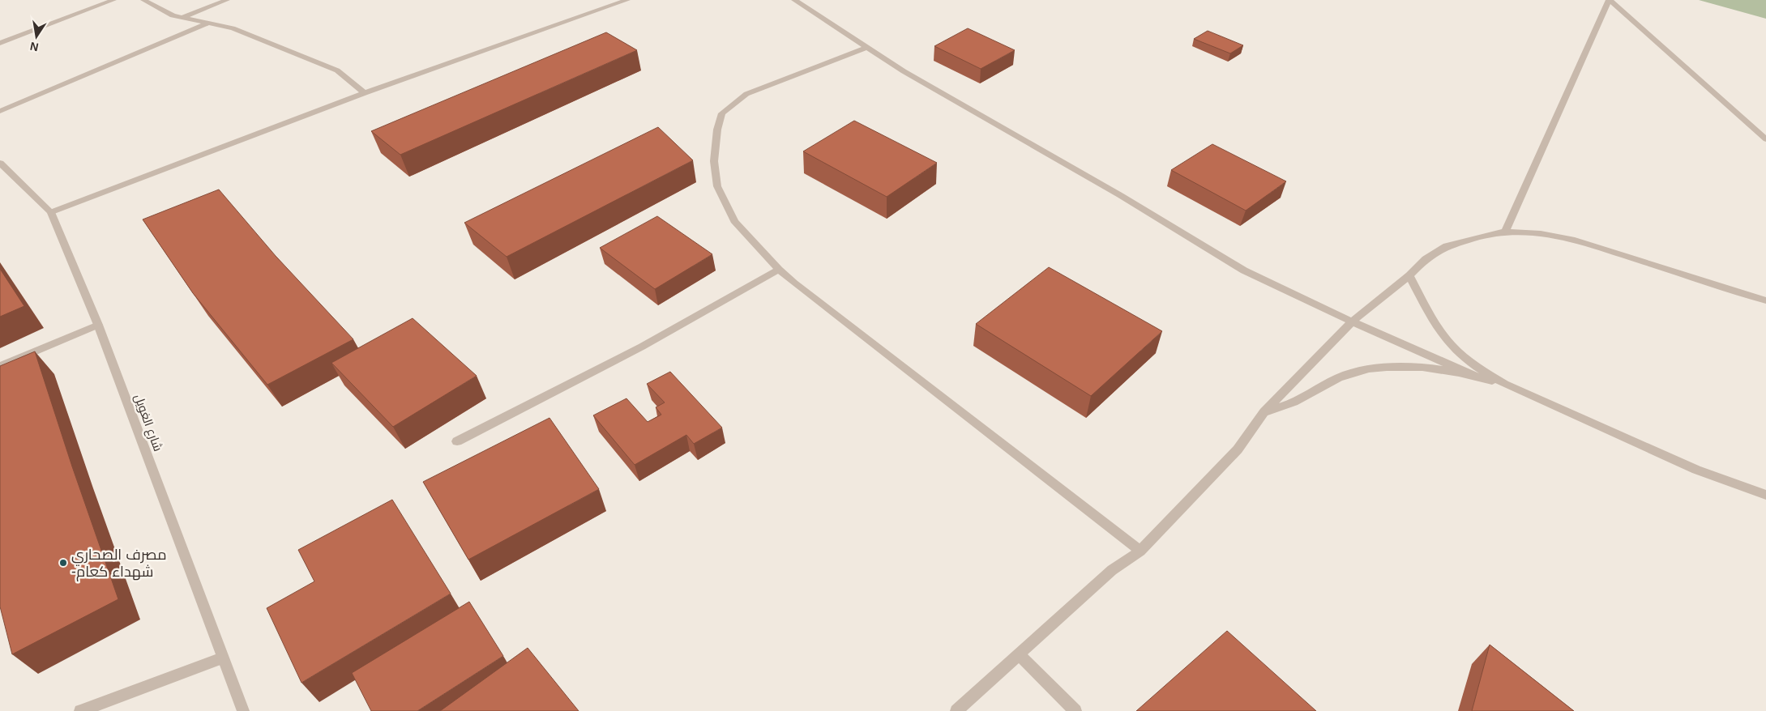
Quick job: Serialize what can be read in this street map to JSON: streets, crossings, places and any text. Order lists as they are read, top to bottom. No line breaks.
{"streets":{"street":["شارع الغويل"]},"places":["مصرف الصحاري -شهداء كعام"],"north":"bottom"}
